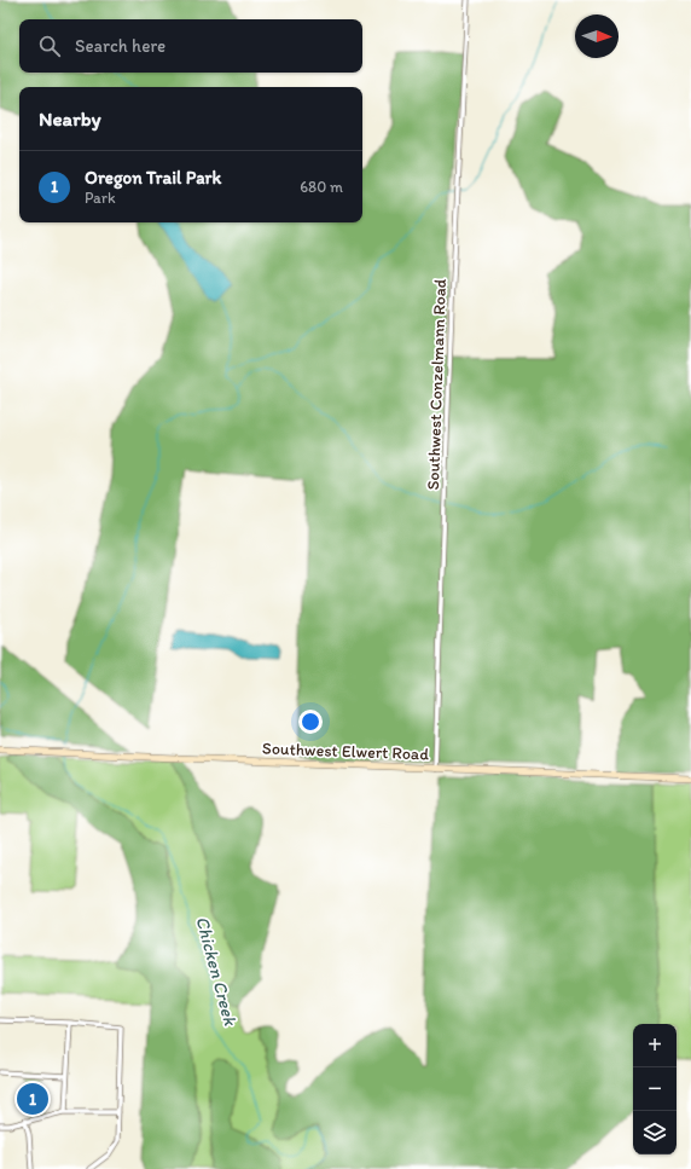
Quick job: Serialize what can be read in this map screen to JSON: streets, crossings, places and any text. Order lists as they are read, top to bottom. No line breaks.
{"streets":{"main road":["Southwest Elwert Road"],"street":["Southwest Conzelmann Road"]},"crossings":[["Southwest Conzelmann Road","Southwest Elwert Road"]],"water":["Chicken Creek"],"north":"right","page":{"search":"Search here","heading":"Nearby","list":[{"mark":"1","name":"Oregon Trail Park","note":"Park","value":"680 m"}],"map_buttons":["+","−"],"pins":"1"}}
